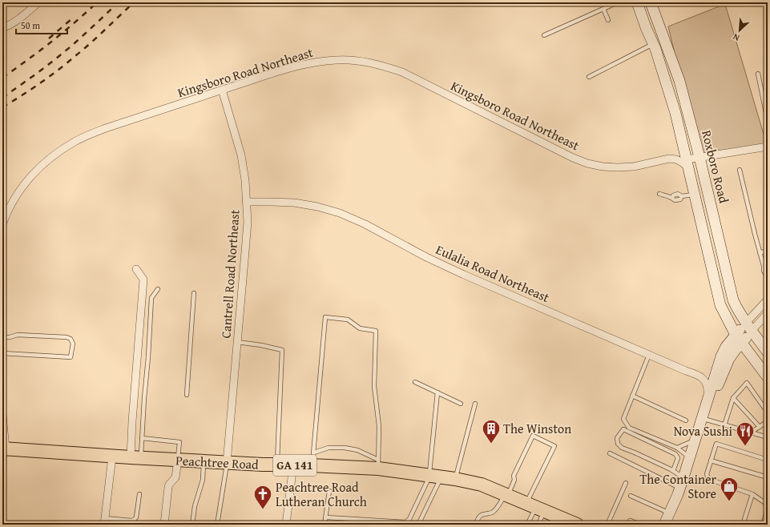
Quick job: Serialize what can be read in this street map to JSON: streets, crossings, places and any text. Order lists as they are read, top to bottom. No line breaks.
{"streets":{"highway":["Peachtree Road","GA 141"],"main road":["Roxboro Road"],"street":["Kingsboro Road Northeast","Eulalia Road Northeast","Cantrell Road Northeast"]},"crossings":[["Kingsboro Road Northeast","Roxboro Road"],["Kingsboro Road Northeast","Cantrell Road Northeast"],["Eulalia Road Northeast","Cantrell Road Northeast"],["Cantrell Road Northeast","Peachtree Road"]],"places":{"building":["The Winston"],"restaurant":["Nova Sushi"],"shop":["The Container Store"],"church":["Peachtree Road Lutheran Church"]},"scale_bar":"50 m","north":"bottom left"}
